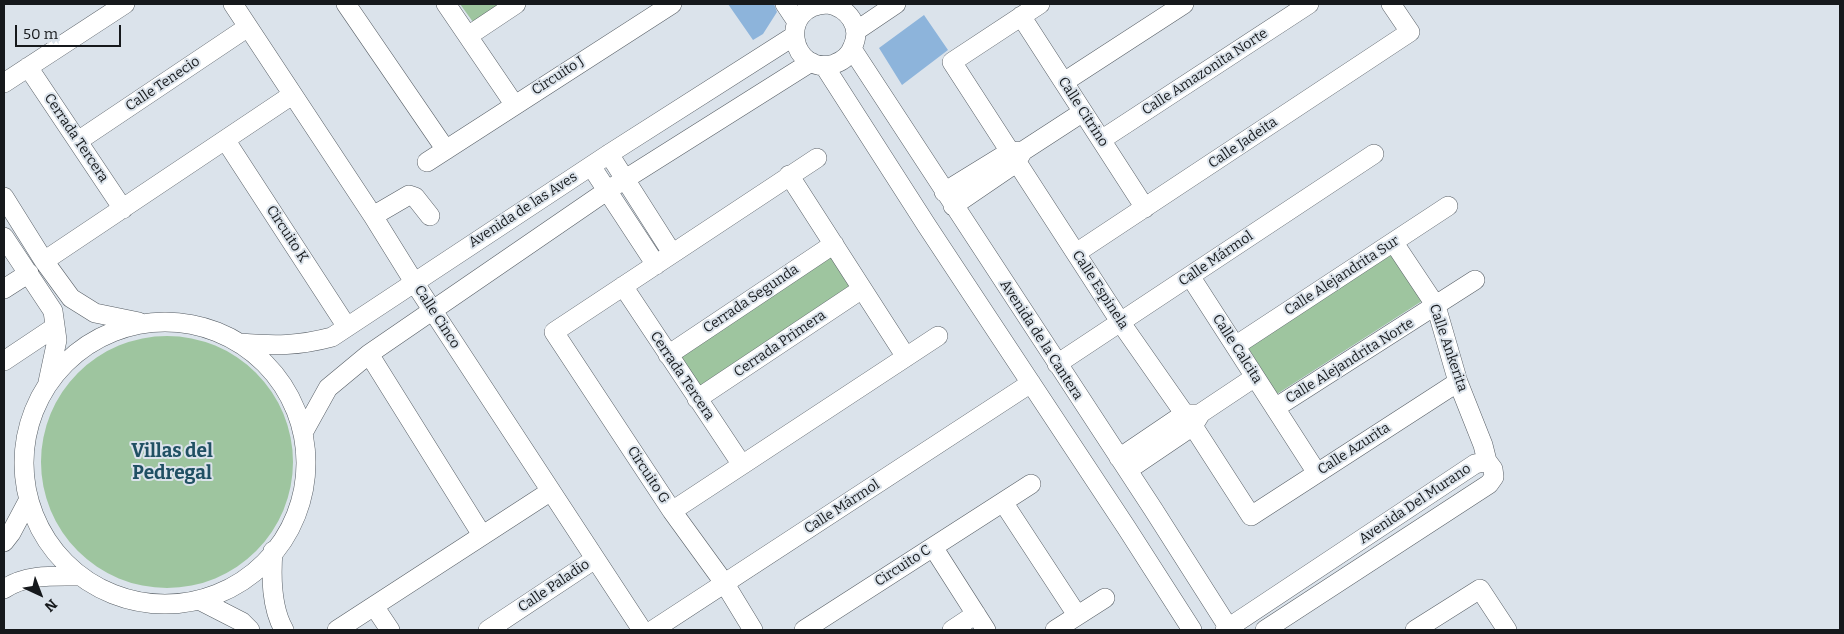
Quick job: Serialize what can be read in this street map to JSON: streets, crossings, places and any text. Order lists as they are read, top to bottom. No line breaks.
{"streets":{"street":["Calle Amazonita Norte","Circuito J","Calle Tenecio","Calle Citrino","Cerrada Tercera","Calle Jadeita","Avenida de las Aves","Circuito K","Calle Mármol","Calle Alejandrita Sur","Calle Espinela","Cerrada Segunda","Calle Cinco","Avenida de la Cantera","Cerrada Primera","Calle Ankerita","Calle Calcita","Calle Alejandrita Norte","Calle Azurita","Circuito G","Avenida Del Murano","Circuito C","Calle Paladio"]},"crossings":[["Calle Amazonita Norte","Calle Citrino"],["Calle Tenecio","Cerrada Tercera"],["Calle Tenecio","Calle Cinco"],["Calle Citrino","Calle Jadeita"],["Calle Citrino","Calle Espinela"],["Cerrada Tercera","Cerrada Segunda"],["Cerrada Tercera","Cerrada Primera"],["Cerrada Tercera","Circuito G"],["Calle Jadeita","Calle Espinela"],["Avenida de las Aves","Circuito K"],["Avenida de las Aves","Calle Cinco"],["Avenida de las Aves","Avenida de la Cantera"],["Calle Mármol","Calle Espinela"],["Calle Mármol","Avenida de la Cantera"],["Calle Mármol","Calle Calcita"],["Calle Alejandrita Sur","Calle Ankerita"],["Calle Alejandrita Sur","Calle Calcita"],["Calle Espinela","Calle Azurita"],["Calle Cinco","Calle Paladio"],["Avenida de la Cantera","Avenida Del Murano"],["Calle Ankerita","Calle Alejandrita Norte"],["Calle Ankerita","Calle Azurita"],["Calle Ankerita","Avenida Del Murano"],["Calle Calcita","Calle Alejandrita Norte"],["Calle Calcita","Calle Azurita"]],"districts":["Villas del Pedregal"],"scale_bar":"50 m","north":"bottom right"}
